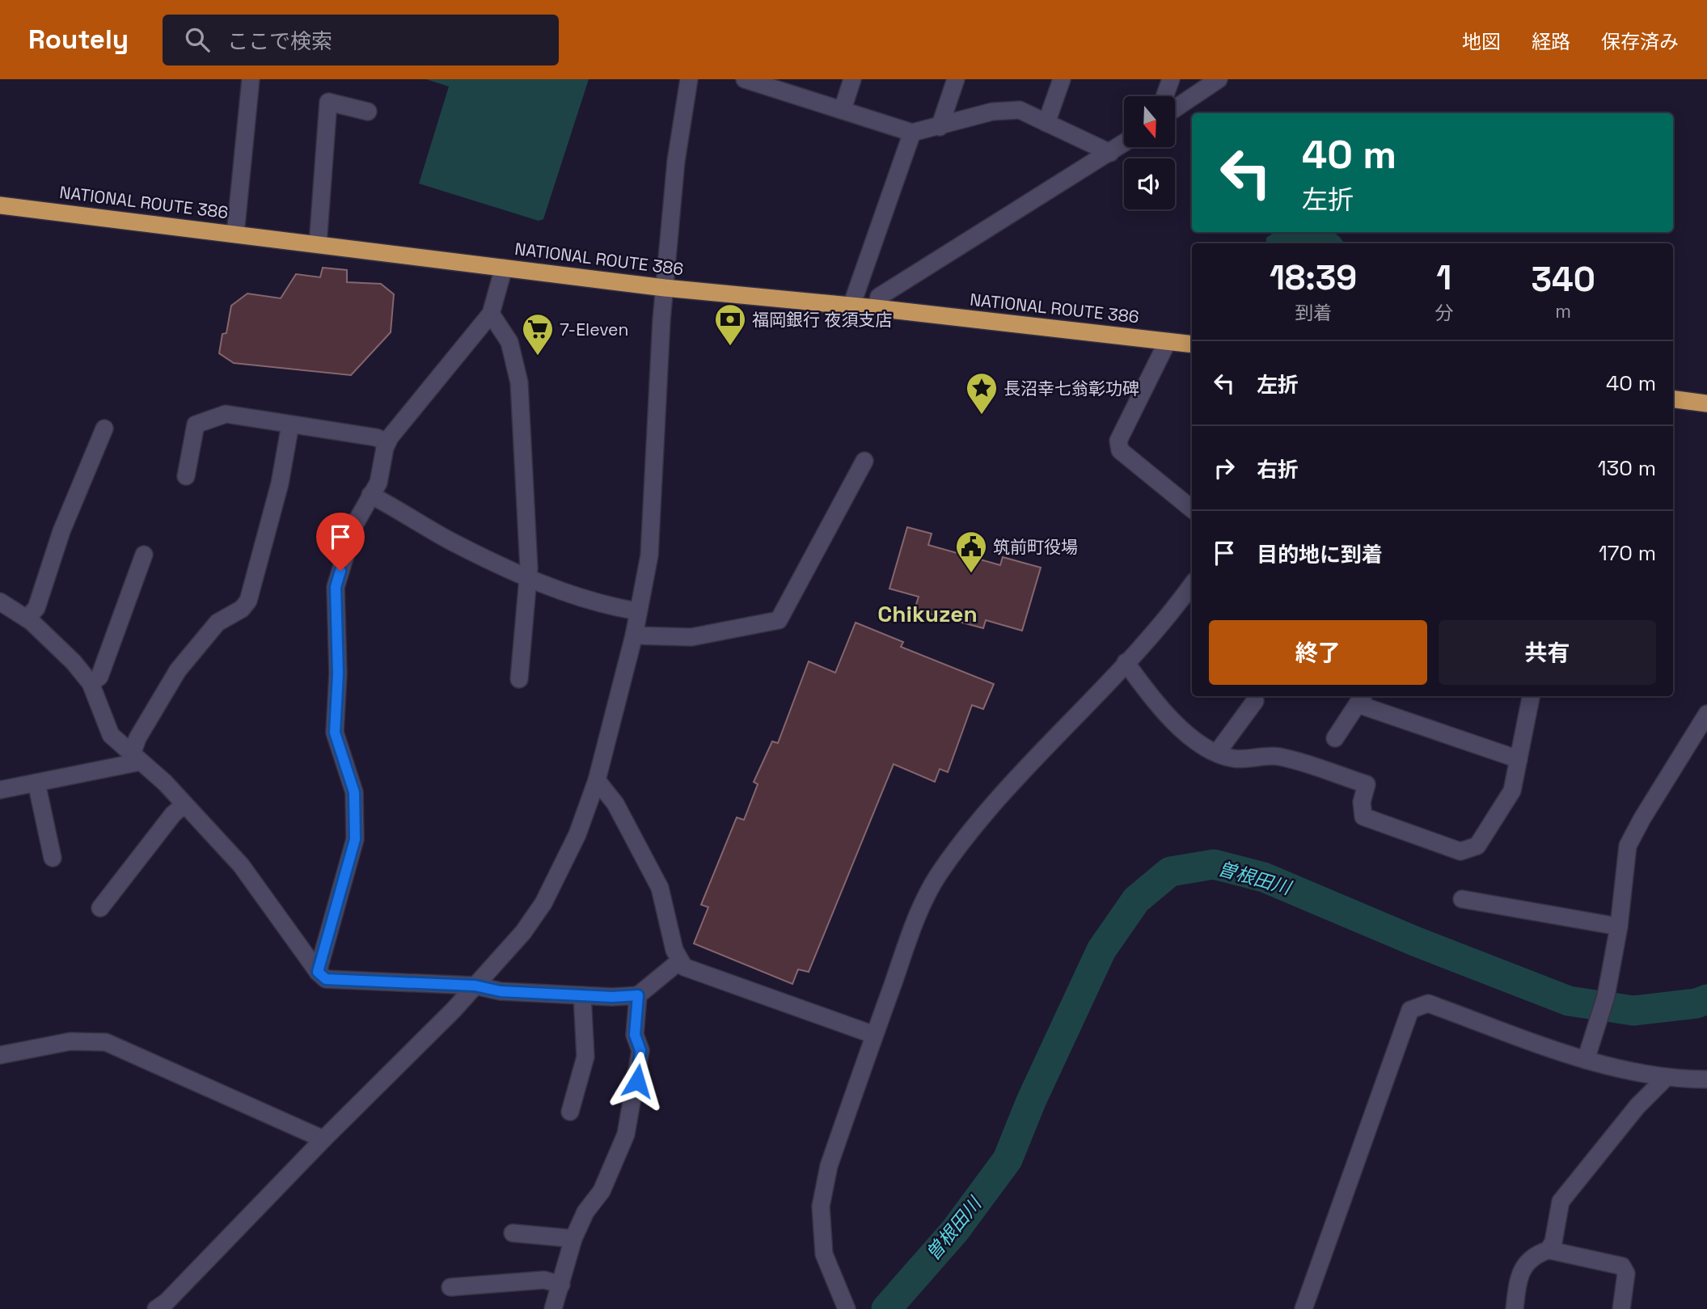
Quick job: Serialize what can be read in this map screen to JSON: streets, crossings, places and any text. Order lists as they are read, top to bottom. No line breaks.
{"streets":{"highway":["NATIONAL ROUTE 386"]},"districts":["Chikuzen"],"water":["曽根田川"],"places":{"bank":["福岡銀行 夜須支店"],"supermarket":["7-Eleven"],"place":["長沼幸七翁彰功碑"],"public building":["筑前町役場"]},"north":"bottom","page":{"header":"Routely","search":"ここで検索","nav":["地図","経路","保存済み"],"turn":["40 m","左折"],"eta":["18:39","到着","1","分","340","m"],"list":[{"name":"左折","value":"40 m"},{"name":"右折","value":"130 m"},{"name":"目的地に到着","value":"170 m"}],"buttons":["終了","共有"]}}
